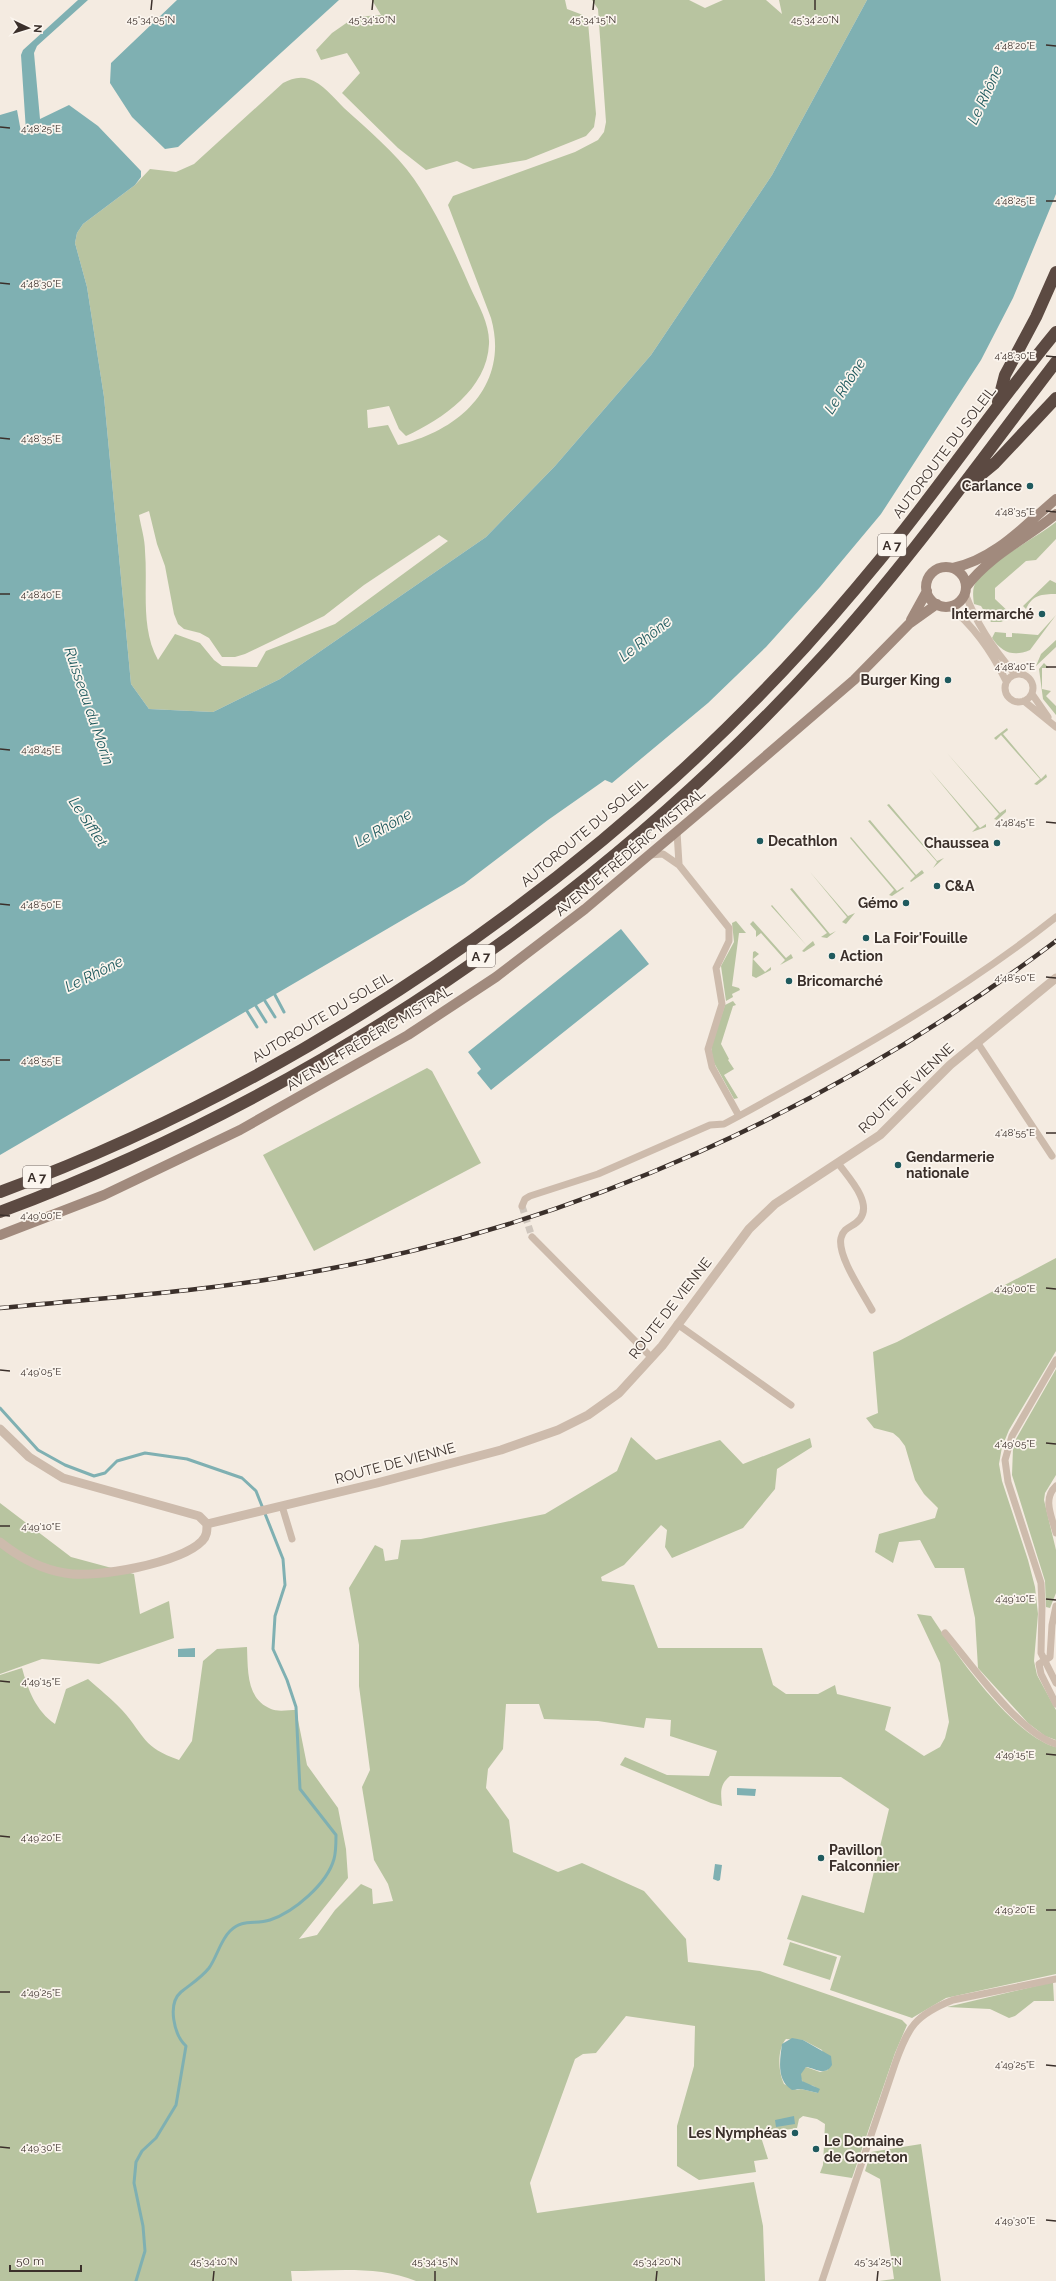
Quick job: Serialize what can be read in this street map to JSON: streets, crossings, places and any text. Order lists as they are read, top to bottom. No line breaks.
{"streets":{"highway":["AUTOROUTE DU SOLEIL","A 7"],"main road":["AVENUE FRÉDÉRIC MISTRAL"],"street":["ROUTE DE VIENNE"]},"water":["Le Rhône","Ruisseau du Morin","Le Sifflet"],"places":["Carlance","Intermarché","Burger King","Decathlon","Chaussea","C&A","Gémo","La Foir'Fouille","Action","Bricomarché","Gendarmerie nationale","Pavillon Falconnier","Les Nymphéas","Le Domaine de Gorneton"],"scale_bar":"50 m","north":"right","coordinates":["45°34'05\"N","45°34'10\"N","45°34'15\"N","45°34'20\"N","4°48'20\"E","4°48'25\"E","4°48'30\"E","4°48'35\"E","4°48'40\"E","4°48'45\"E","4°48'50\"E","4°48'55\"E","4°49'00\"E","4°49'05\"E","4°49'10\"E","4°49'15\"E","4°49'20\"E","4°49'25\"E","4°49'30\"E","45°34'25\"N"]}
